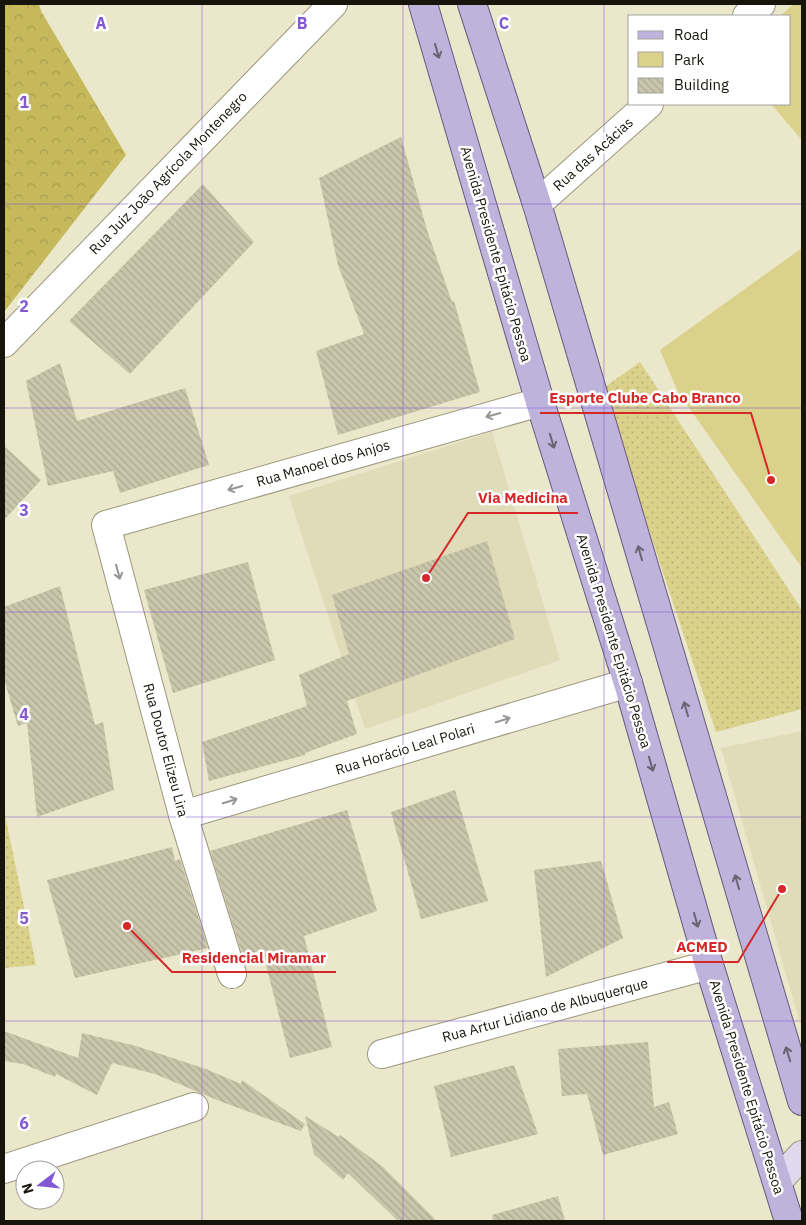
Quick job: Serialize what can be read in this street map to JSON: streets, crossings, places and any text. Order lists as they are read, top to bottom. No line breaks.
{"streets":{"main road":["Avenida Presidente Epitácio Pessoa"],"street":["Rua das Acácias","Rua Juiz João Agrícola Montenegro","Rua Manoel dos Anjos","Rua Horácio Leal Polari","Rua Doutor Elizeu Lira","Rua Artur Lidiano de Albuquerque"]},"crossings":[["Avenida Presidente Epitácio Pessoa","Rua Manoel dos Anjos"],["Avenida Presidente Epitácio Pessoa","Rua Horácio Leal Polari"],["Avenida Presidente Epitácio Pessoa","Rua Artur Lidiano de Albuquerque"],["Rua Manoel dos Anjos","Rua Doutor Elizeu Lira"],["Rua Horácio Leal Polari","Rua Doutor Elizeu Lira"]],"one_way":["Rua Manoel dos Anjos","Rua Horácio Leal Polari","Rua Doutor Elizeu Lira"],"places":["Esporte Clube Cabo Branco","Via Medicina","ACMED","Residencial Miramar"],"legend":["Road","Park","Building"],"north":"left","grid":{"columns":["A","B","C"],"rows":["1","2","3","4","5","6"]}}
